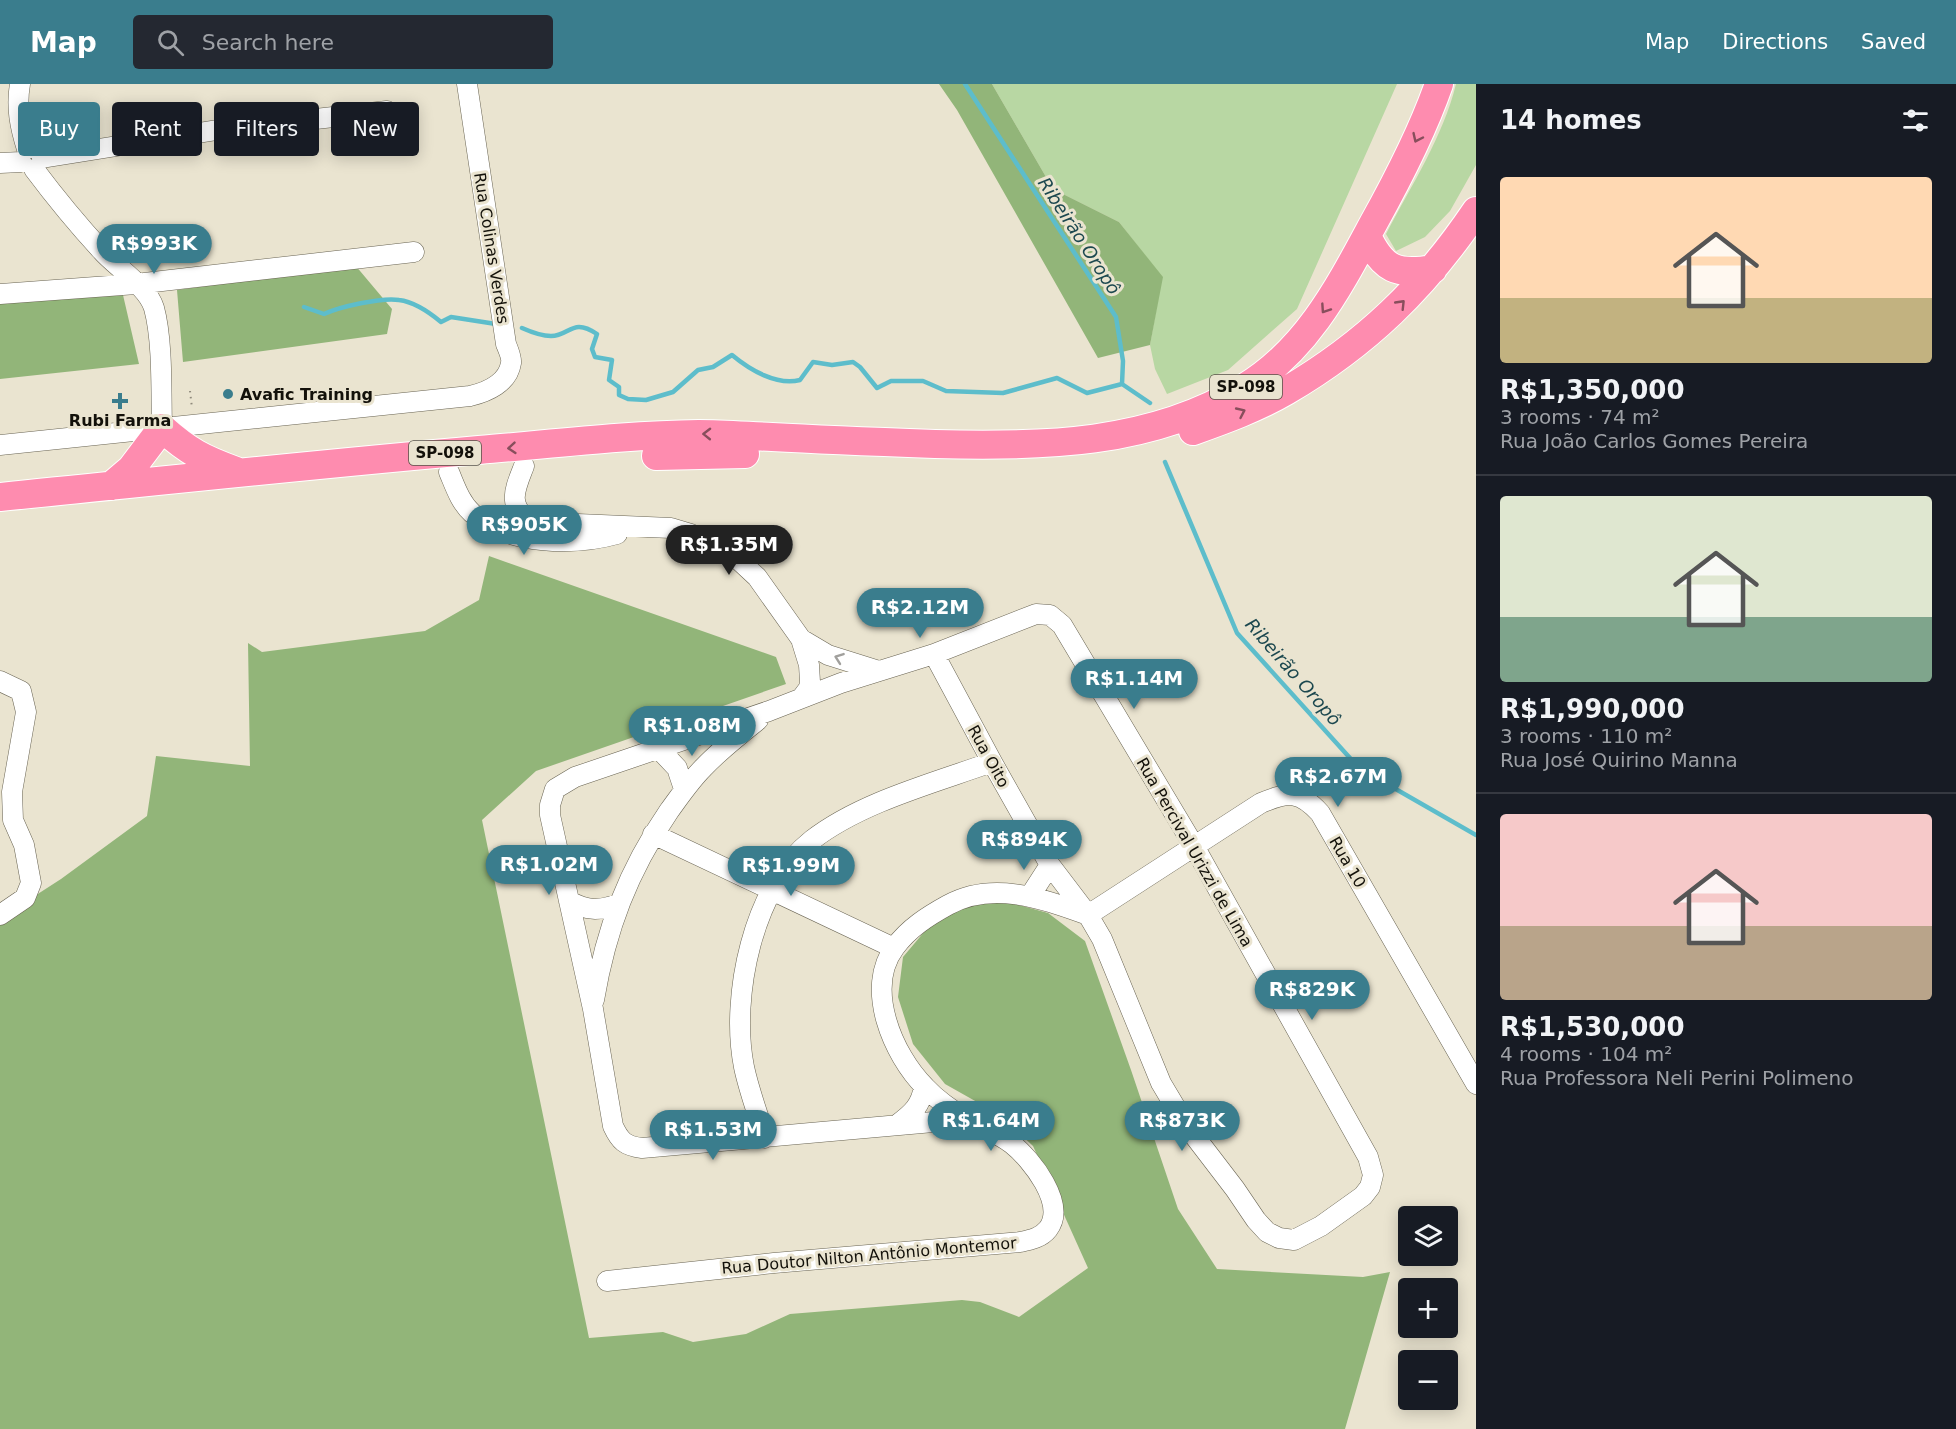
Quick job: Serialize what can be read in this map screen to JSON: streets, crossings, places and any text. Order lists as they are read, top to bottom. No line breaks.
{"streets":{"highway":["SP-098"],"street":["Rua Colinas Verdes","Rua Oito","Rua Percival Urizzi de Lima","Rua 10","Rua Doutor Nilton Antônio Montemor"]},"crossings":[["Rua Oito","Rua Percival Urizzi de Lima"],["Rua Oito","Rua 10"],["Rua Oito","Rua Doutor Nilton Antônio Montemor"],["Rua Percival Urizzi de Lima","Rua 10"],["Rua Percival Urizzi de Lima","Rua Doutor Nilton Antônio Montemor"],["Rua 10","Rua Doutor Nilton Antônio Montemor"]],"water":["Ribeirão Oropô"],"places":{"other":["Avafic Training"],"health":["Rubi Farma"]},"page":{"header":"Map","search":"Search here","nav":["Map","Directions","Saved"],"heading":"14 homes","chip":["Buy","Rent","Filters","New"],"list":[{"name":"R$1,350,000","note":"3 rooms · 74 m² · Rua João Carlos Gomes Pereira"},{"name":"R$1,990,000","note":"3 rooms · 110 m² · Rua José Quirino Manna"},{"name":"R$1,530,000","note":"4 rooms · 104 m² · Rua Professora Neli Perini Polimeno"}],"price":["R$993K","R$905K","R$1.35M","R$2.12M","R$1.14M","R$1.08M","R$2.67M","R$894K","R$1.02M","R$1.99M","R$829K","R$1.64M","R$873K","R$1.53M"],"map_buttons":["+","−"]}}
